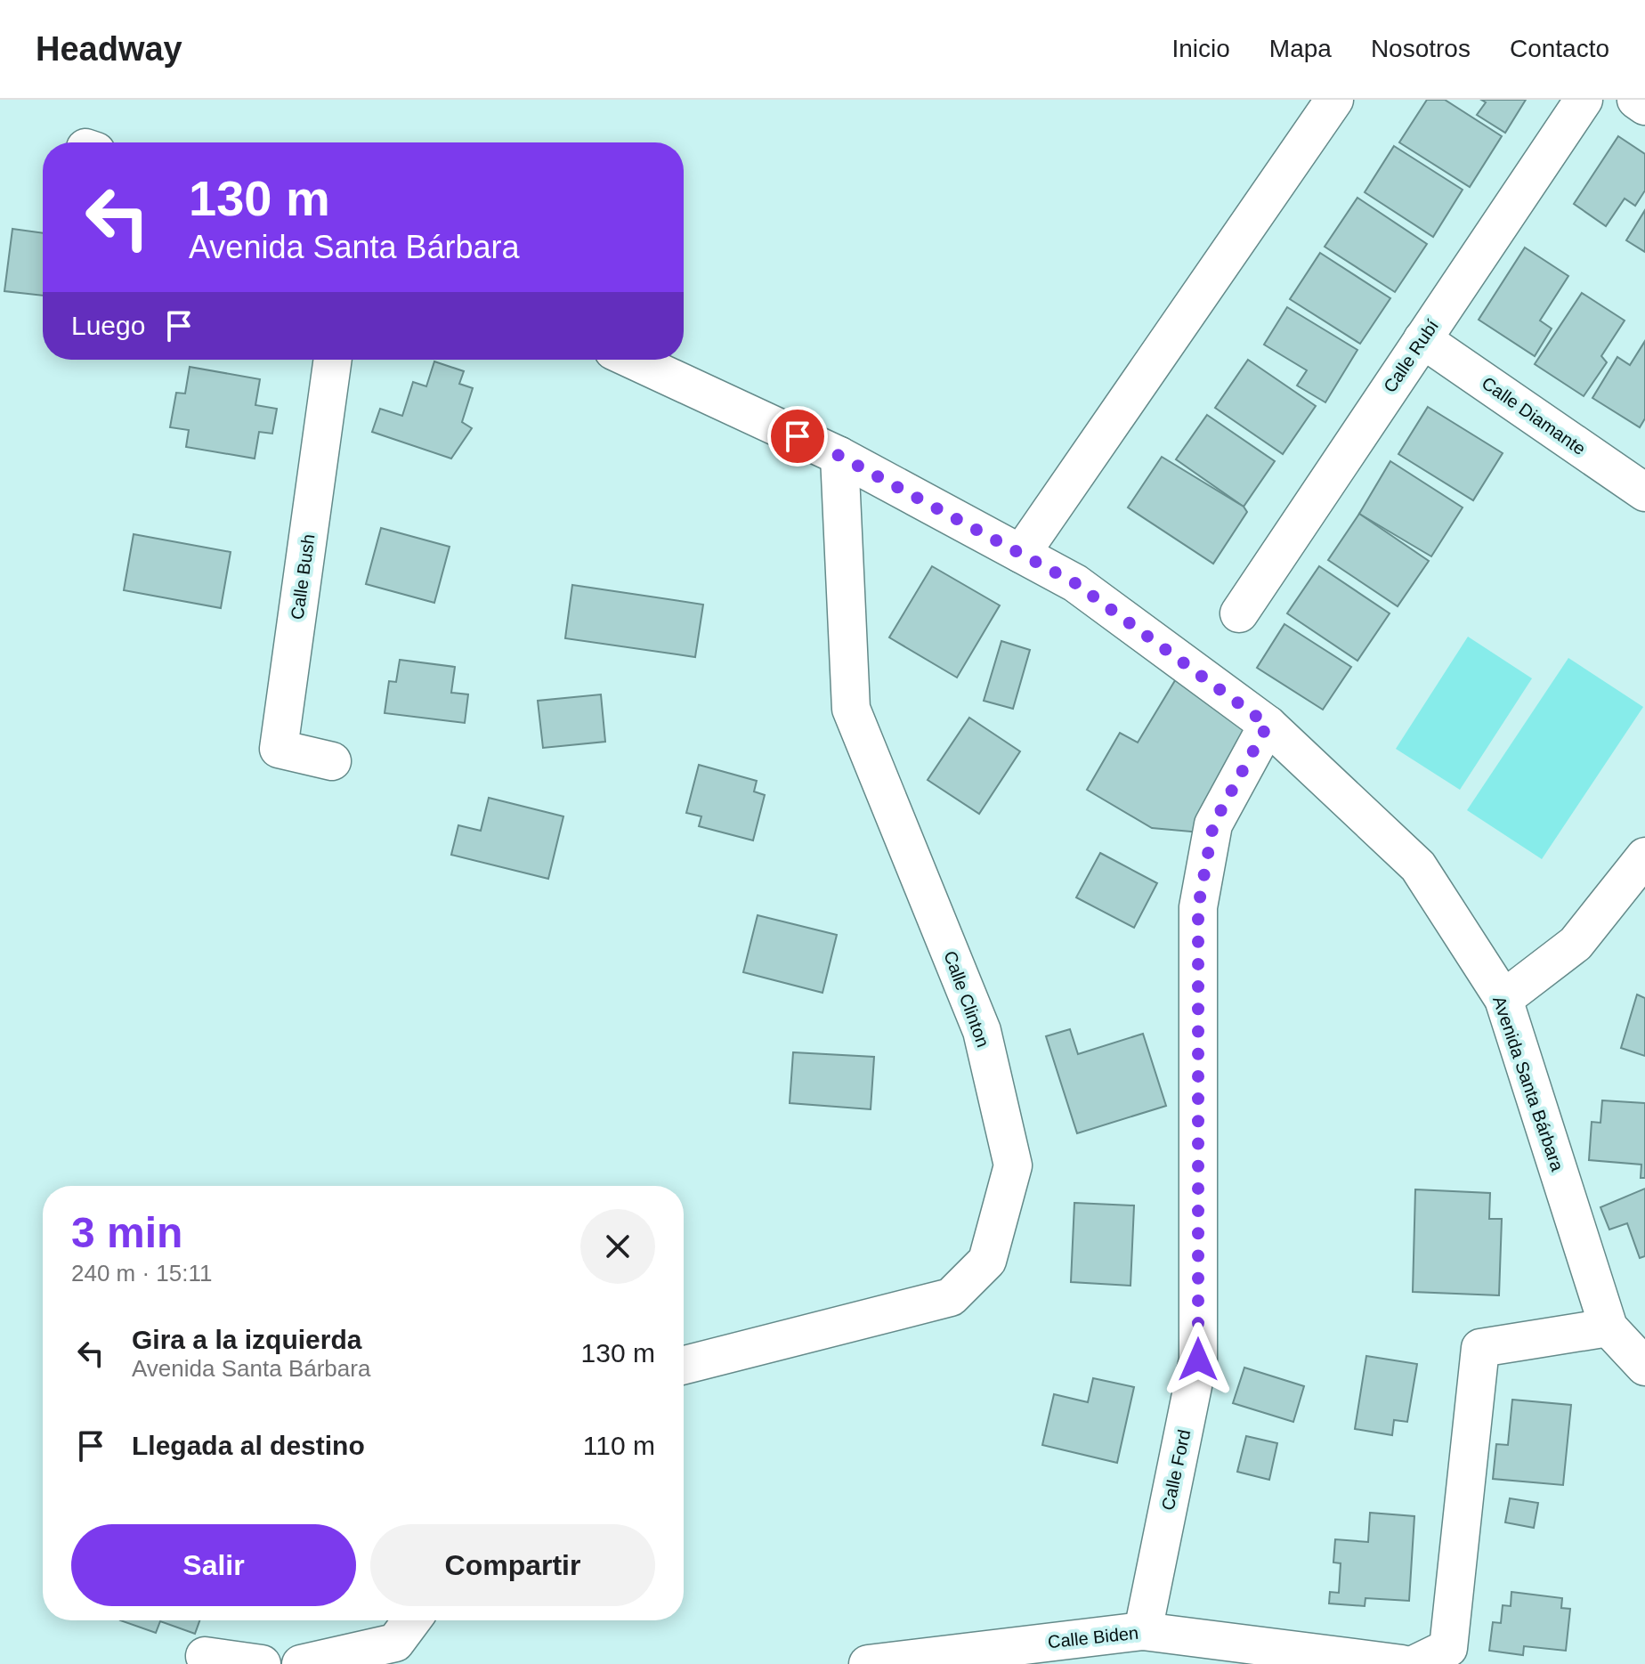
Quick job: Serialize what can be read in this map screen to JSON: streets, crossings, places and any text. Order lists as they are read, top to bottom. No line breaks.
{"streets":{"street":["Calle Rubí","Calle Diamante","Calle Bush","Calle Clinton","Avenida Santa Bárbara","Calle Ford","Calle Biden"]},"crossings":[["Calle Rubí","Calle Diamante"],["Calle Clinton","Avenida Santa Bárbara"],["Avenida Santa Bárbara","Calle Ford"],["Calle Ford","Calle Biden"]],"page":{"header":"Headway","nav":["Inicio","Mapa","Nosotros","Contacto"],"turn":["130 m","Avenida Santa Bárbara"],"then":"Luego","heading":["3 min","240 m · 15:11"],"list":[{"name":"Gira a la izquierda","note":"Avenida Santa Bárbara","value":"130 m"},{"name":"Llegada al destino","value":"110 m"}],"buttons":["Salir","Compartir"]}}
